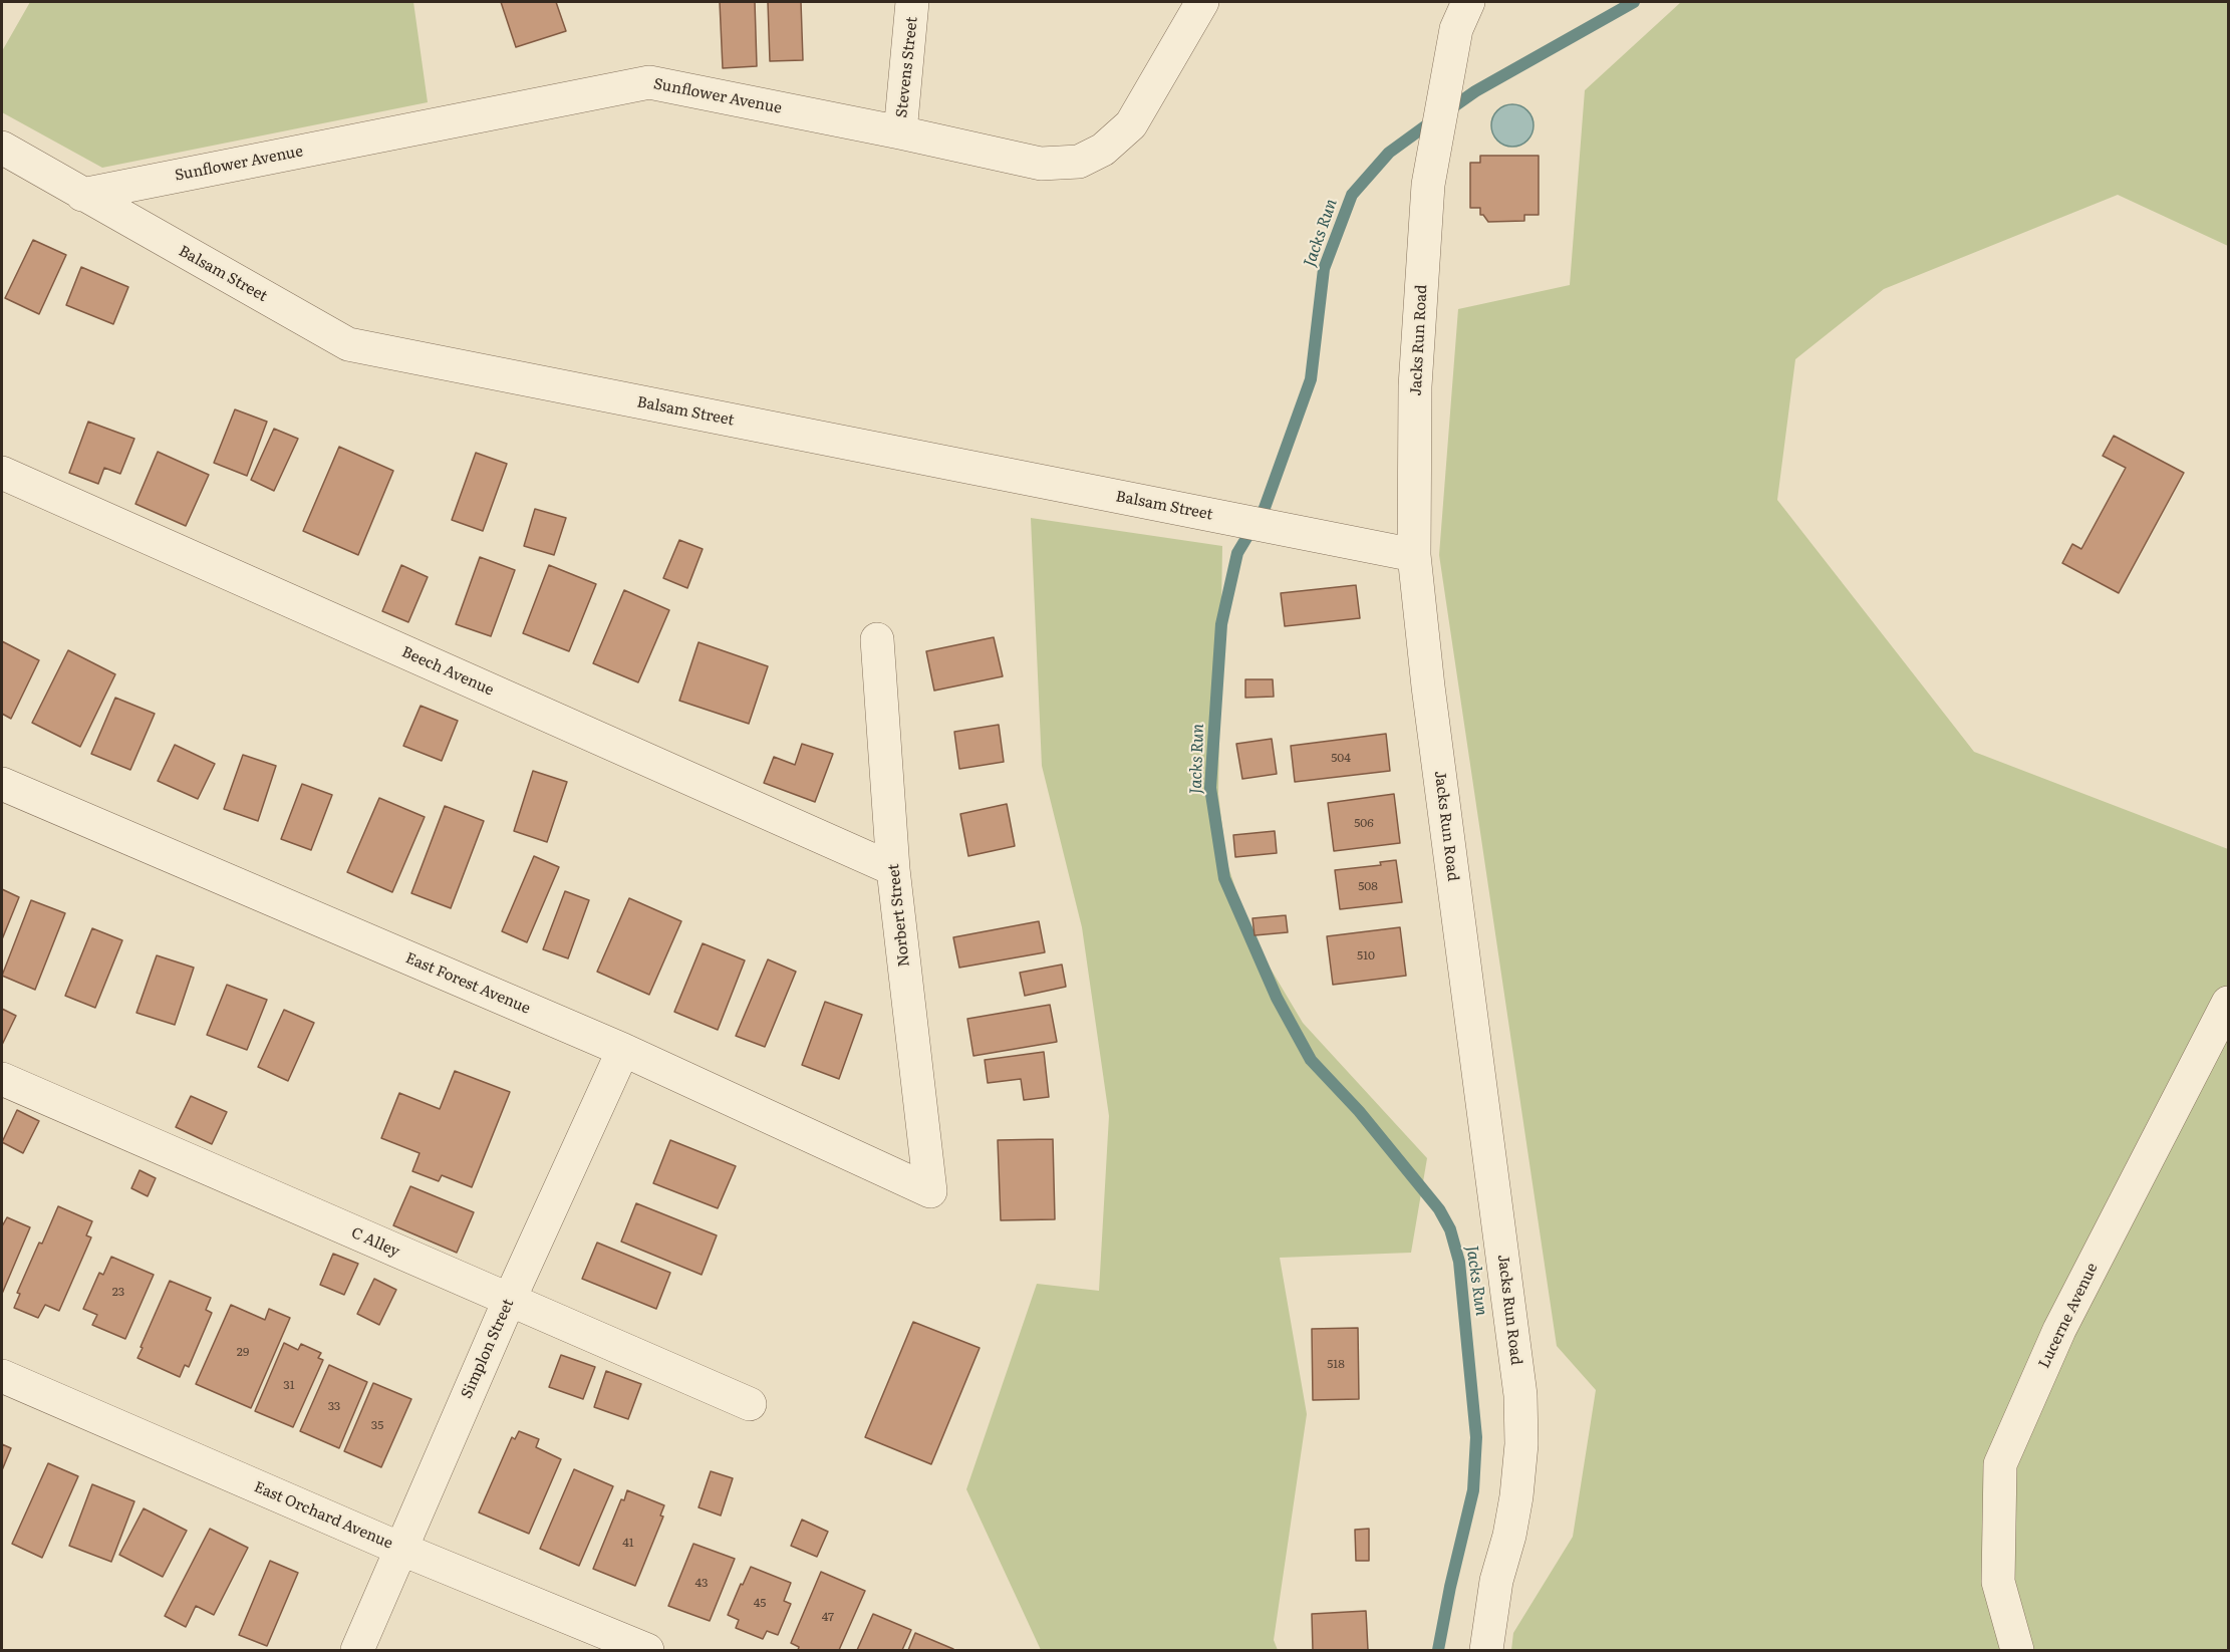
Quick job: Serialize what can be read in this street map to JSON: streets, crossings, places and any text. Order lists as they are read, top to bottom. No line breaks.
{"streets":{"street":["Stevens Street","Sunflower Avenue","Balsam Street","Jacks Run Road","Beech Avenue","Norbert Street","East Forest Avenue","C Alley","Lucerne Avenue","Simplon Street","East Orchard Avenue"]},"crossings":[["Stevens Street","Sunflower Avenue"],["Sunflower Avenue","Balsam Street"],["Balsam Street","Jacks Run Road"],["Beech Avenue","Norbert Street"],["Norbert Street","East Forest Avenue"],["East Forest Avenue","Simplon Street"],["C Alley","Simplon Street"],["Simplon Street","East Orchard Avenue"]],"water":["Jacks Run"],"house_numbers":["504","506","508","510","23","29","518","31","33","35","41","43","45","47"]}
